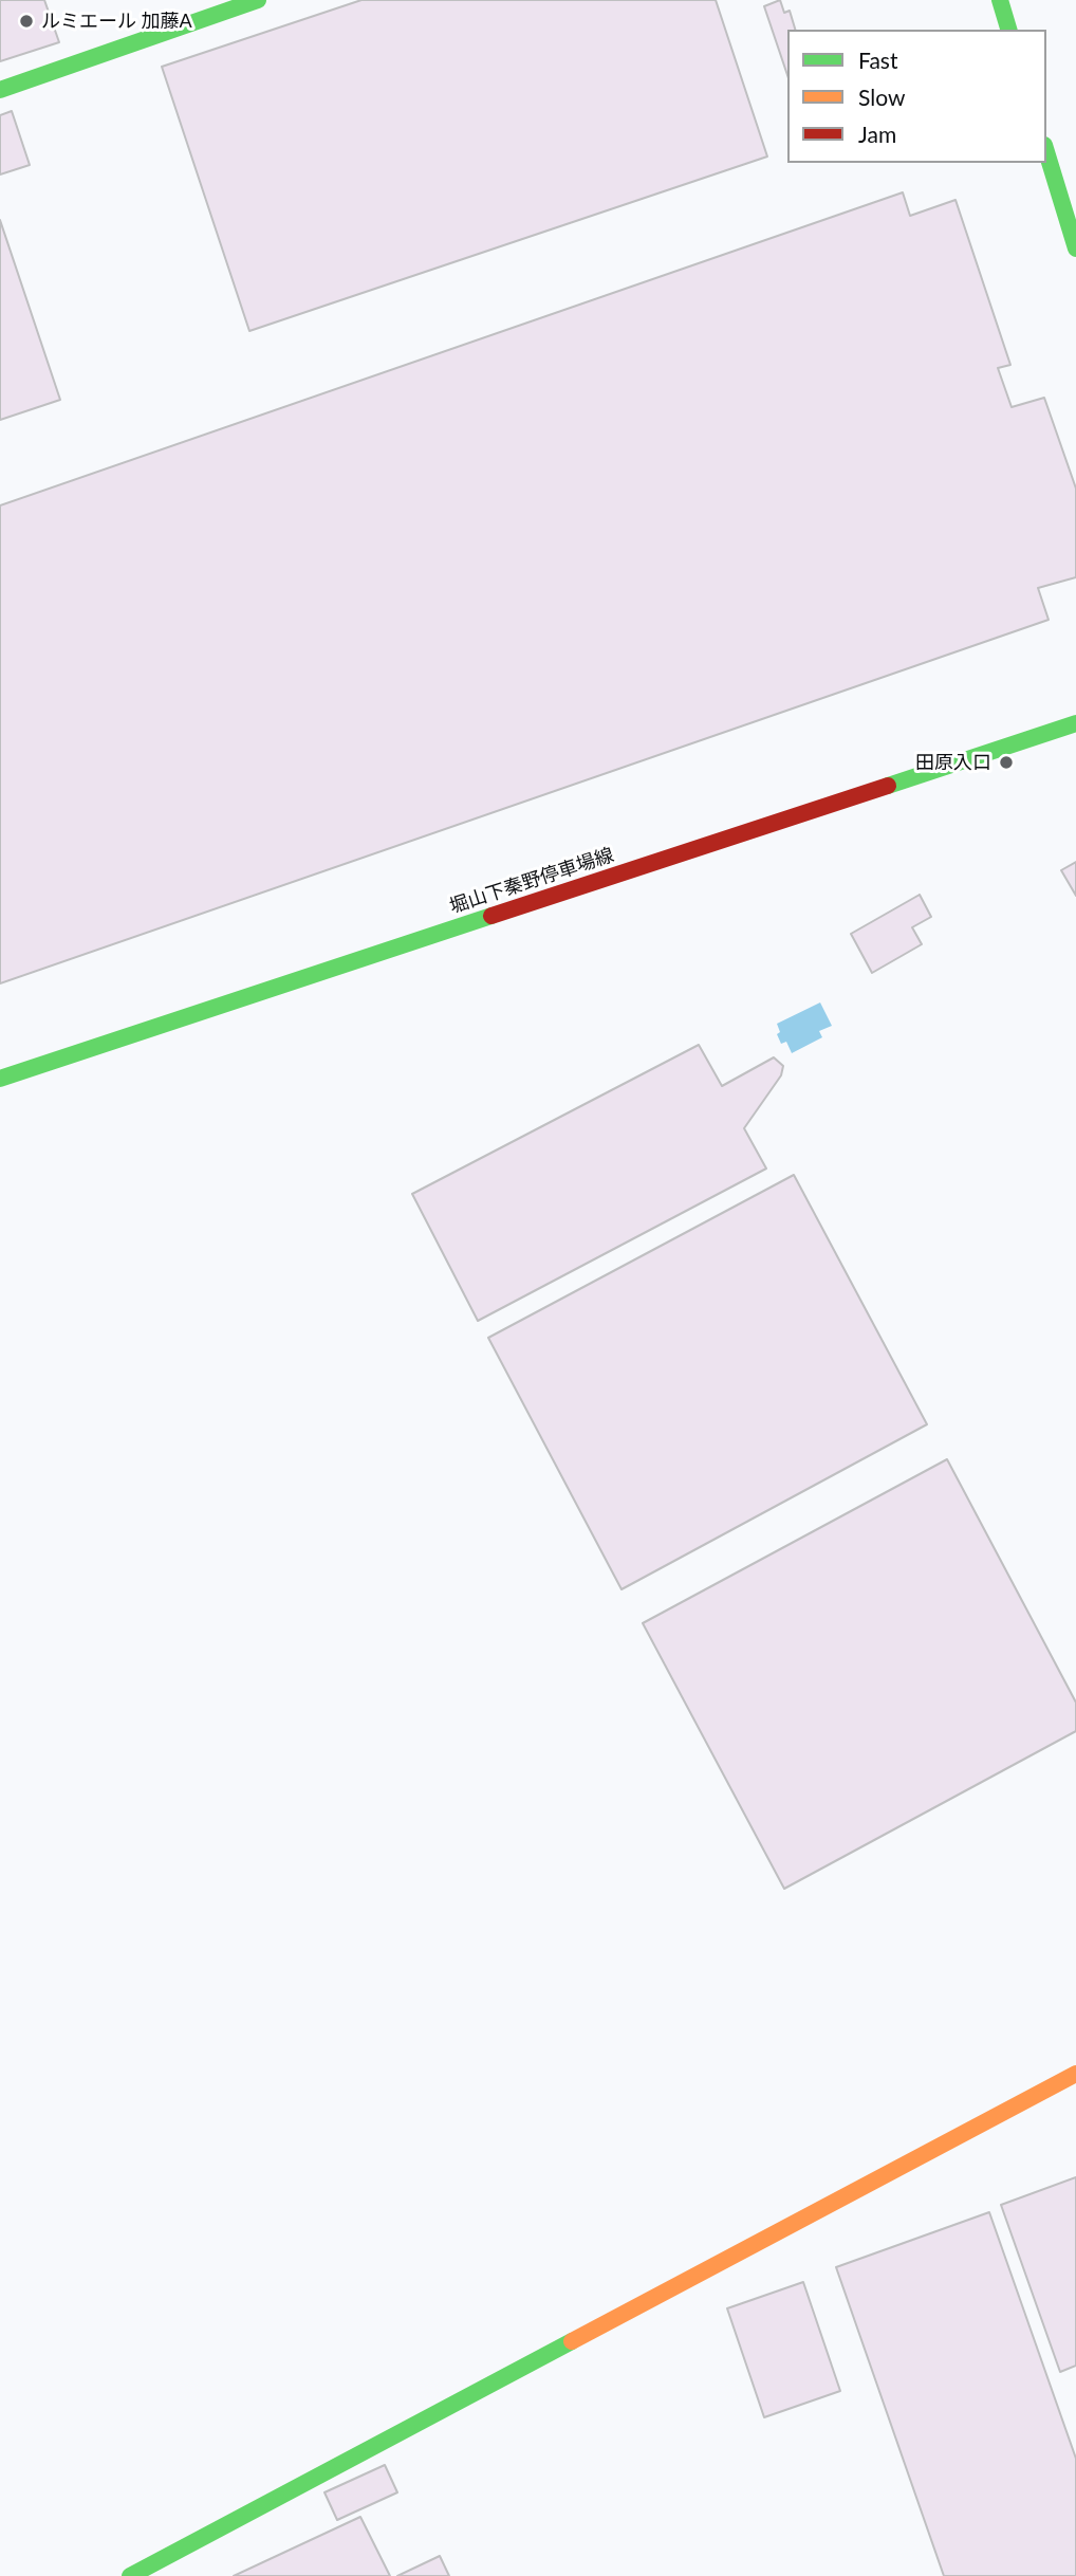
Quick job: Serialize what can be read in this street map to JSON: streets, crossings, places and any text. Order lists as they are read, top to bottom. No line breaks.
{"streets":{"street":["堀山下秦野停車場線"]},"places":["ルミエール 加藤A","田原入口"],"legend":["Fast","Slow","Jam"]}
